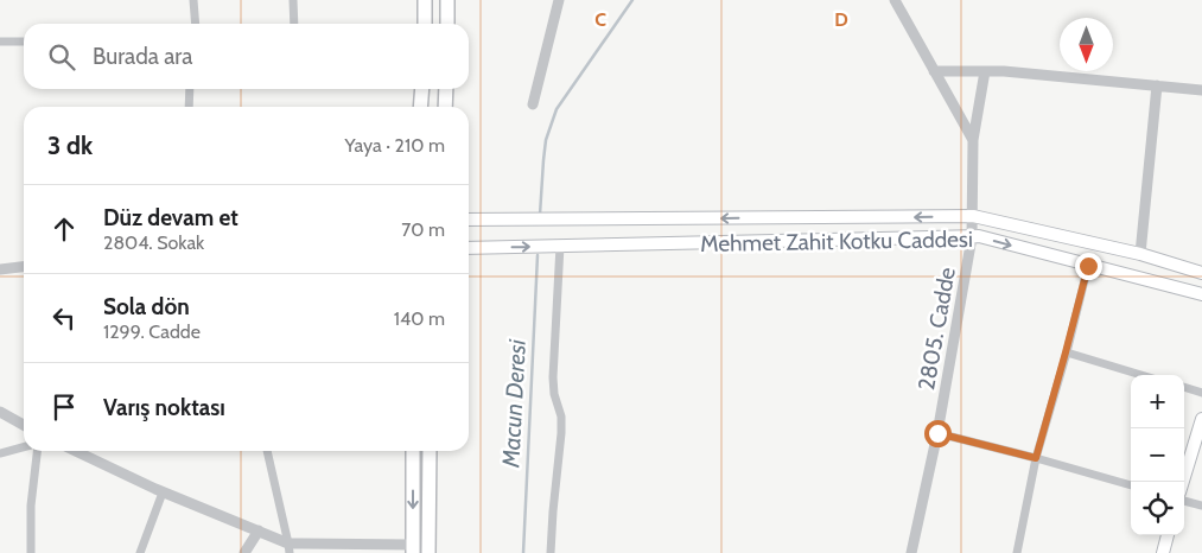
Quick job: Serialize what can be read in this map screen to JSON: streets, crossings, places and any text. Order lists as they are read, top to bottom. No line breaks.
{"streets":{"main road":["Mehmet Zahit Kotku Caddesi"],"street":["2805. Cadde"]},"crossings":[["Mehmet Zahit Kotku Caddesi","2805. Cadde"]],"water":["Macun Deresi"],"north":"bottom","page":{"search":"Burada ara","heading":["3 dk","Yaya · 210 m"],"list":[["Düz devam et","2804. Sokak","70 m"],["Sola dön","1299. Cadde","140 m"],"Varış noktası"],"map_buttons":["+","−"]},"grid":{"columns":["C","D"]}}
